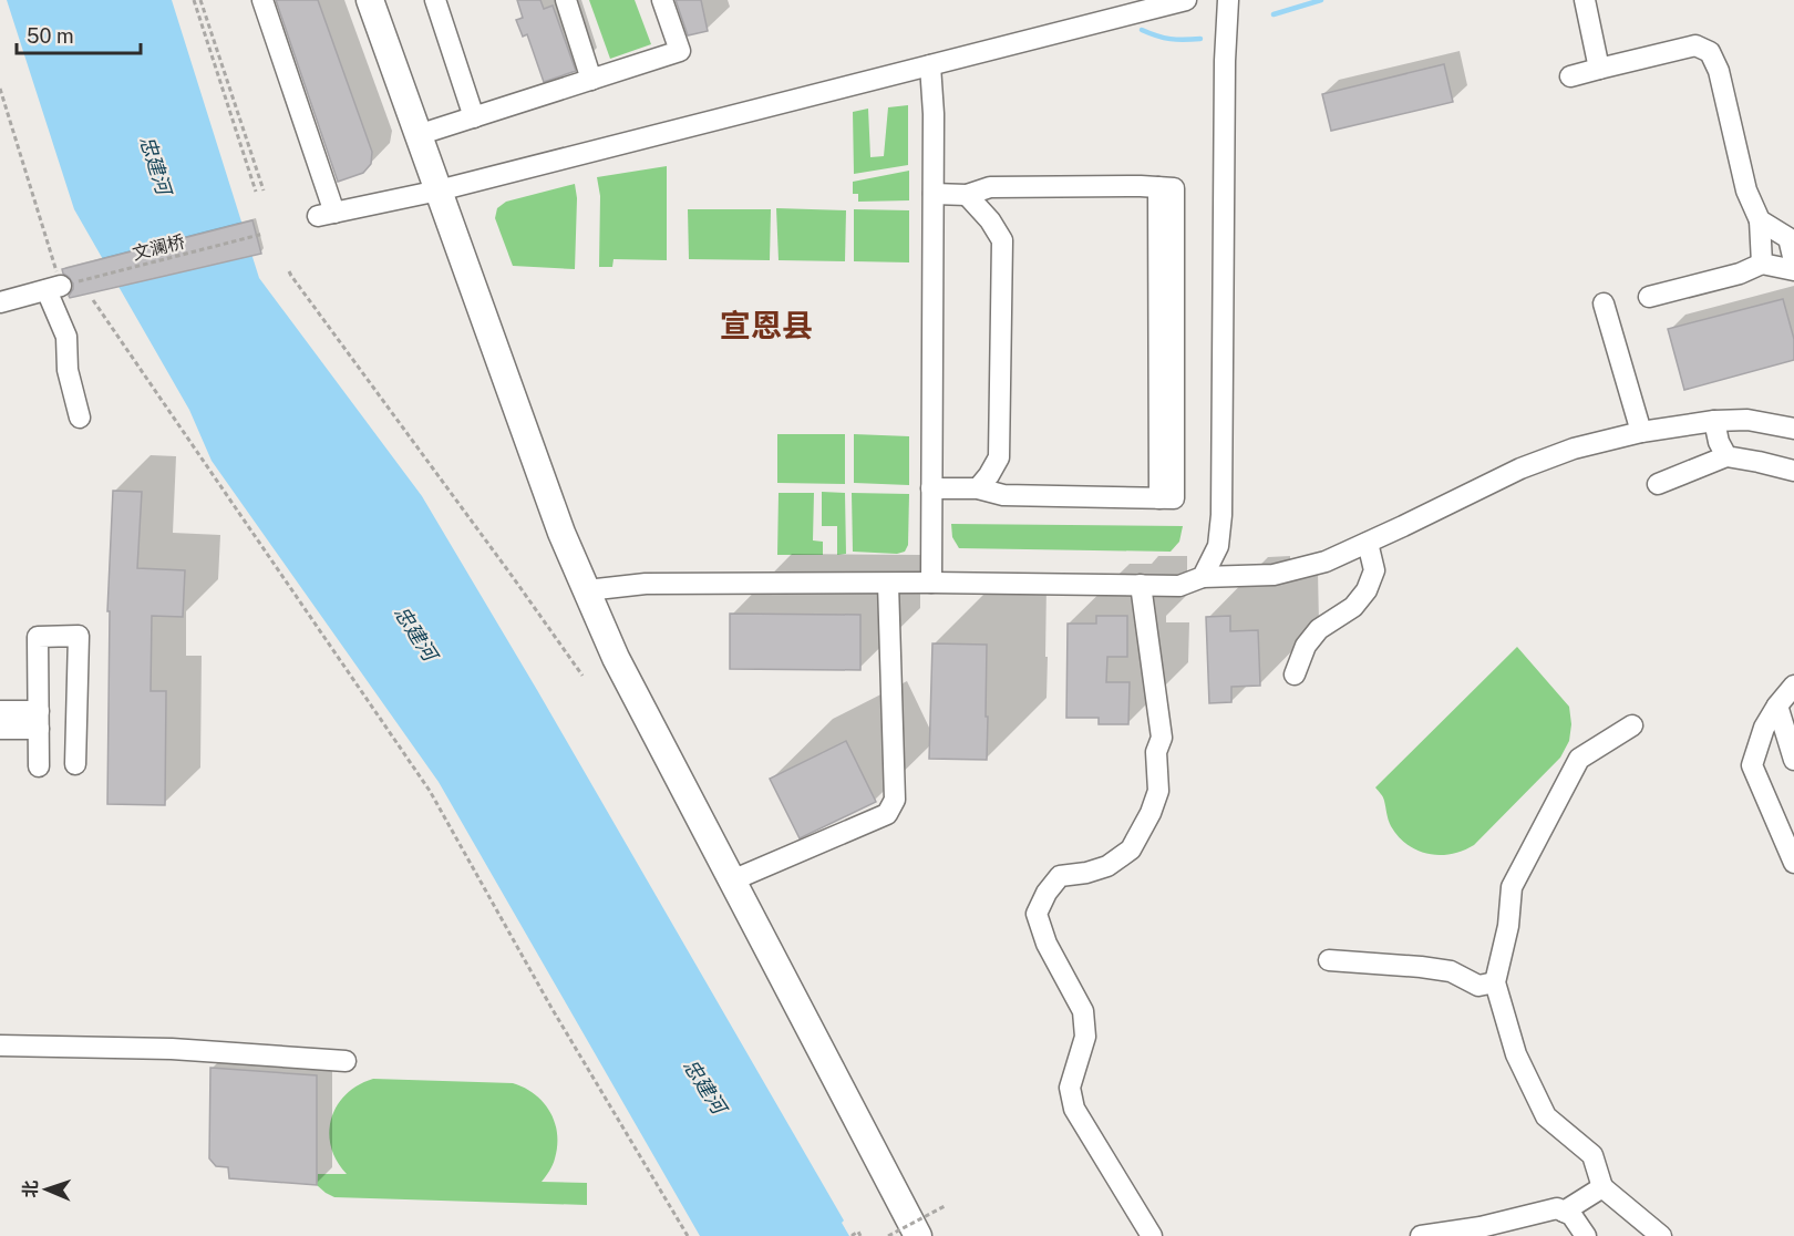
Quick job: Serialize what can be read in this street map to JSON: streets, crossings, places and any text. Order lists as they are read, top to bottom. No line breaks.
{"streets":{"path":["文澜桥"]},"districts":["宣恩县"],"water":["忠建河"],"scale_bar":"50 m","north":"left"}
